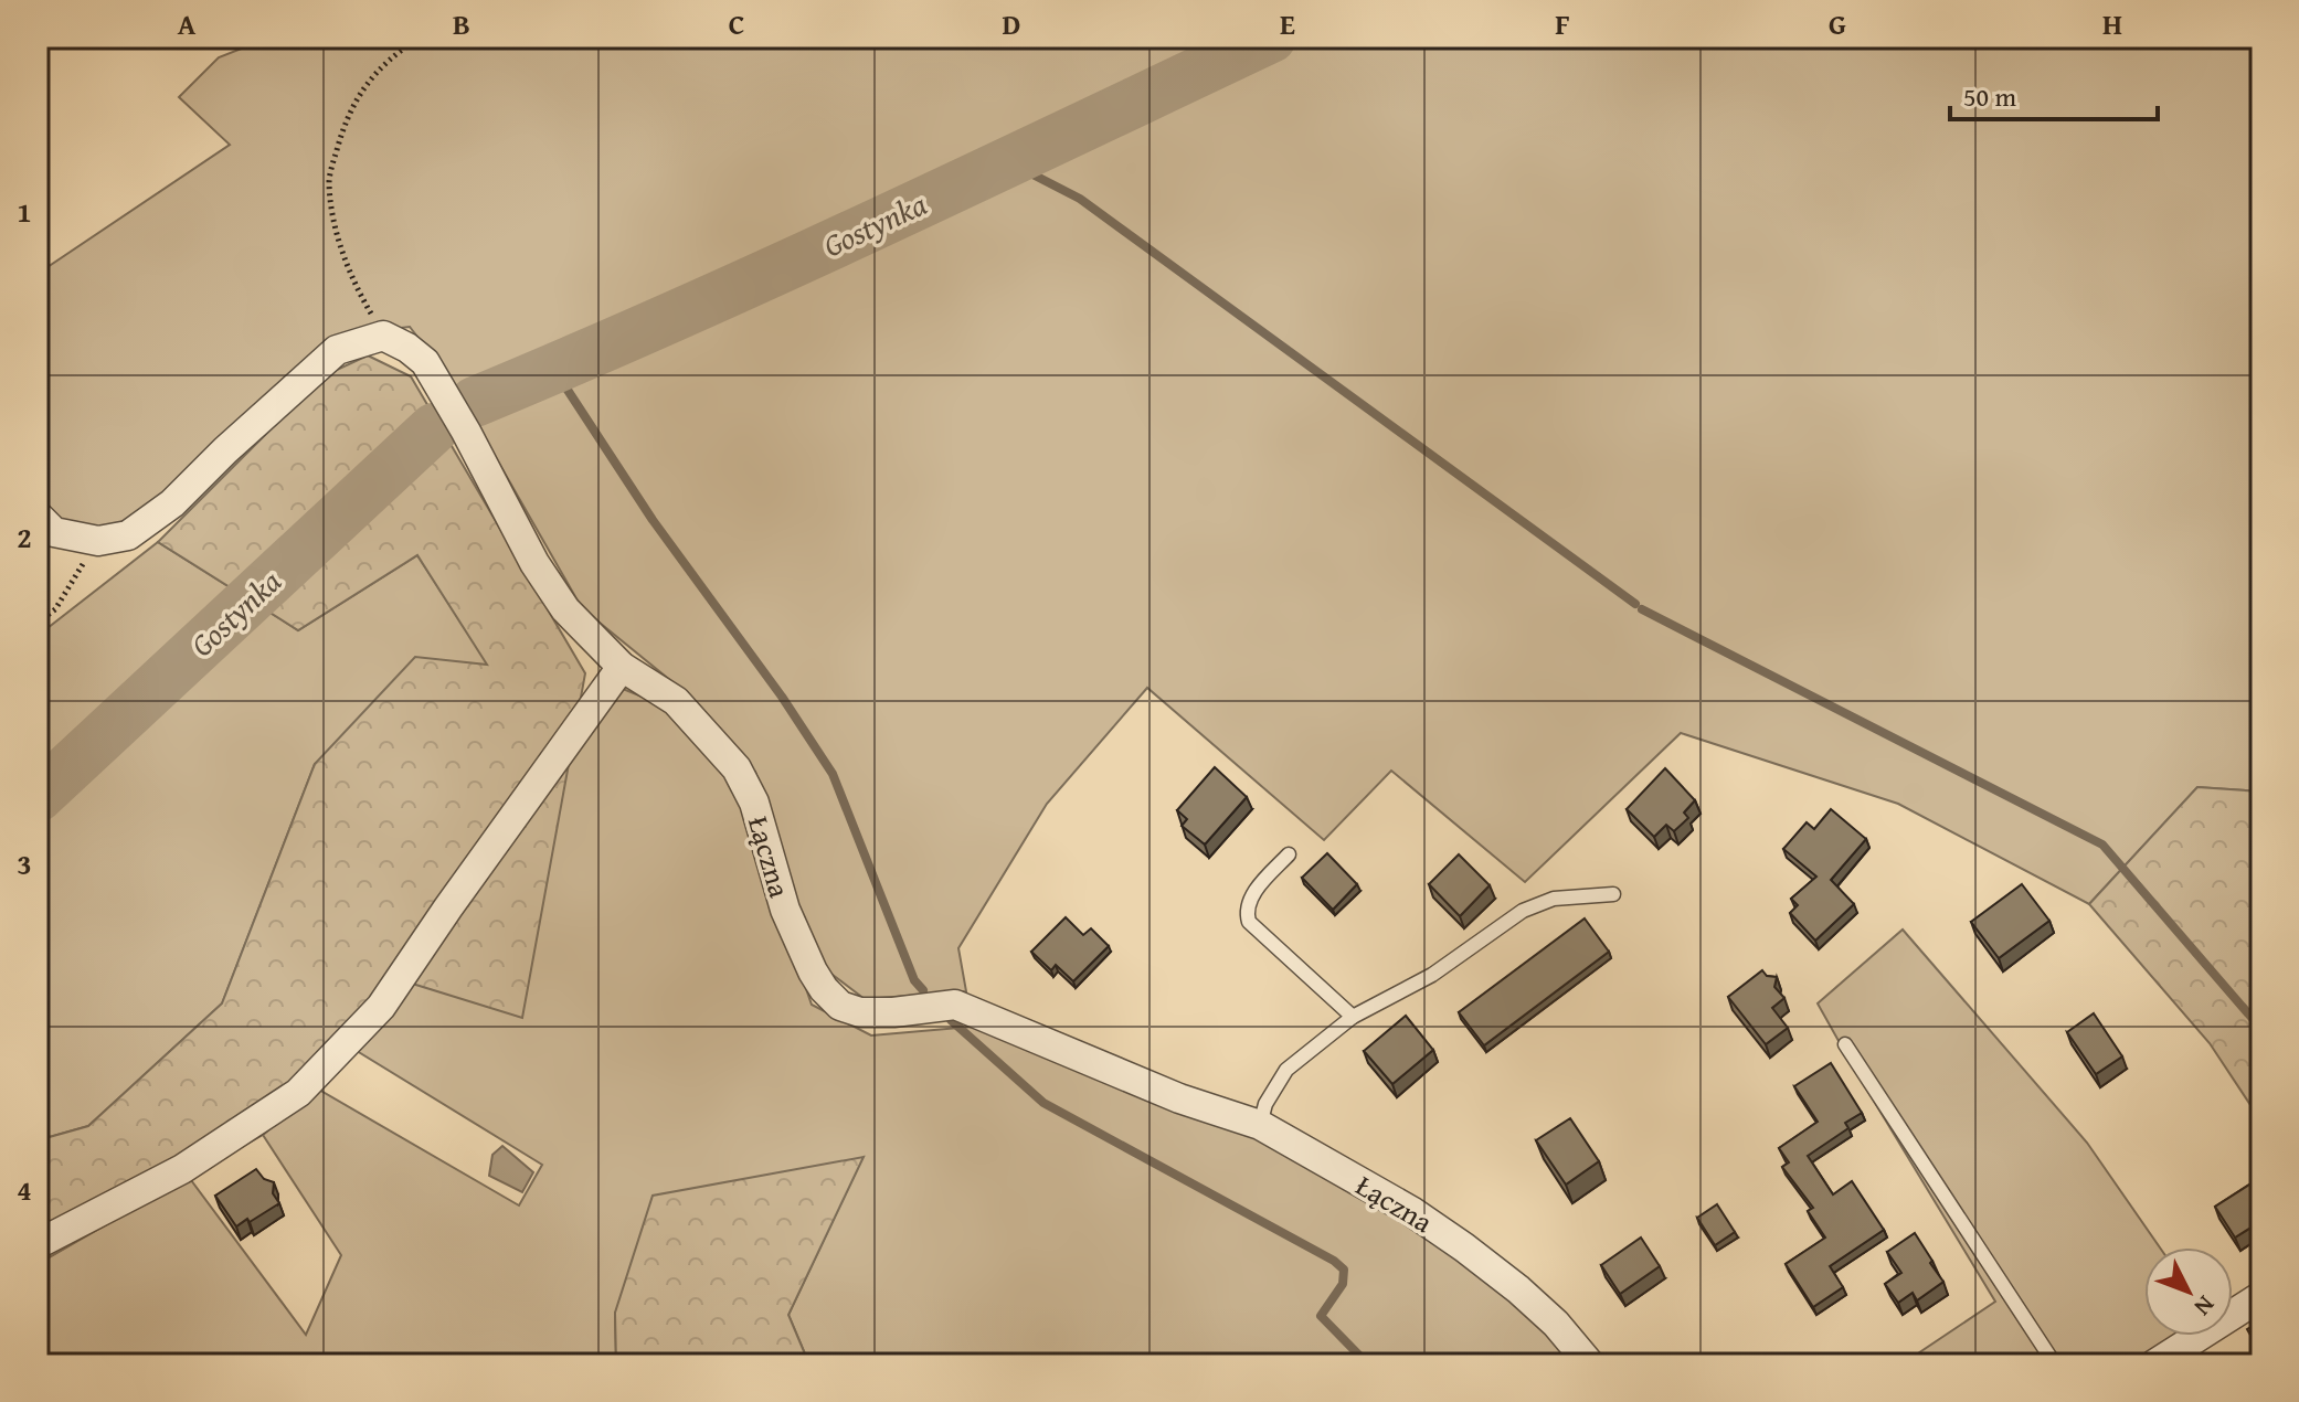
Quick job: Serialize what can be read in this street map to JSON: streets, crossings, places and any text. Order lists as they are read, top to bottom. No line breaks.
{"streets":{"street":["Łączna"]},"water":["Gostynka"],"scale_bar":"50 m","north":"bottom right","grid":{"columns":["A","B","C","D","E","F","G","H"],"rows":["1","2","3","4"]}}
